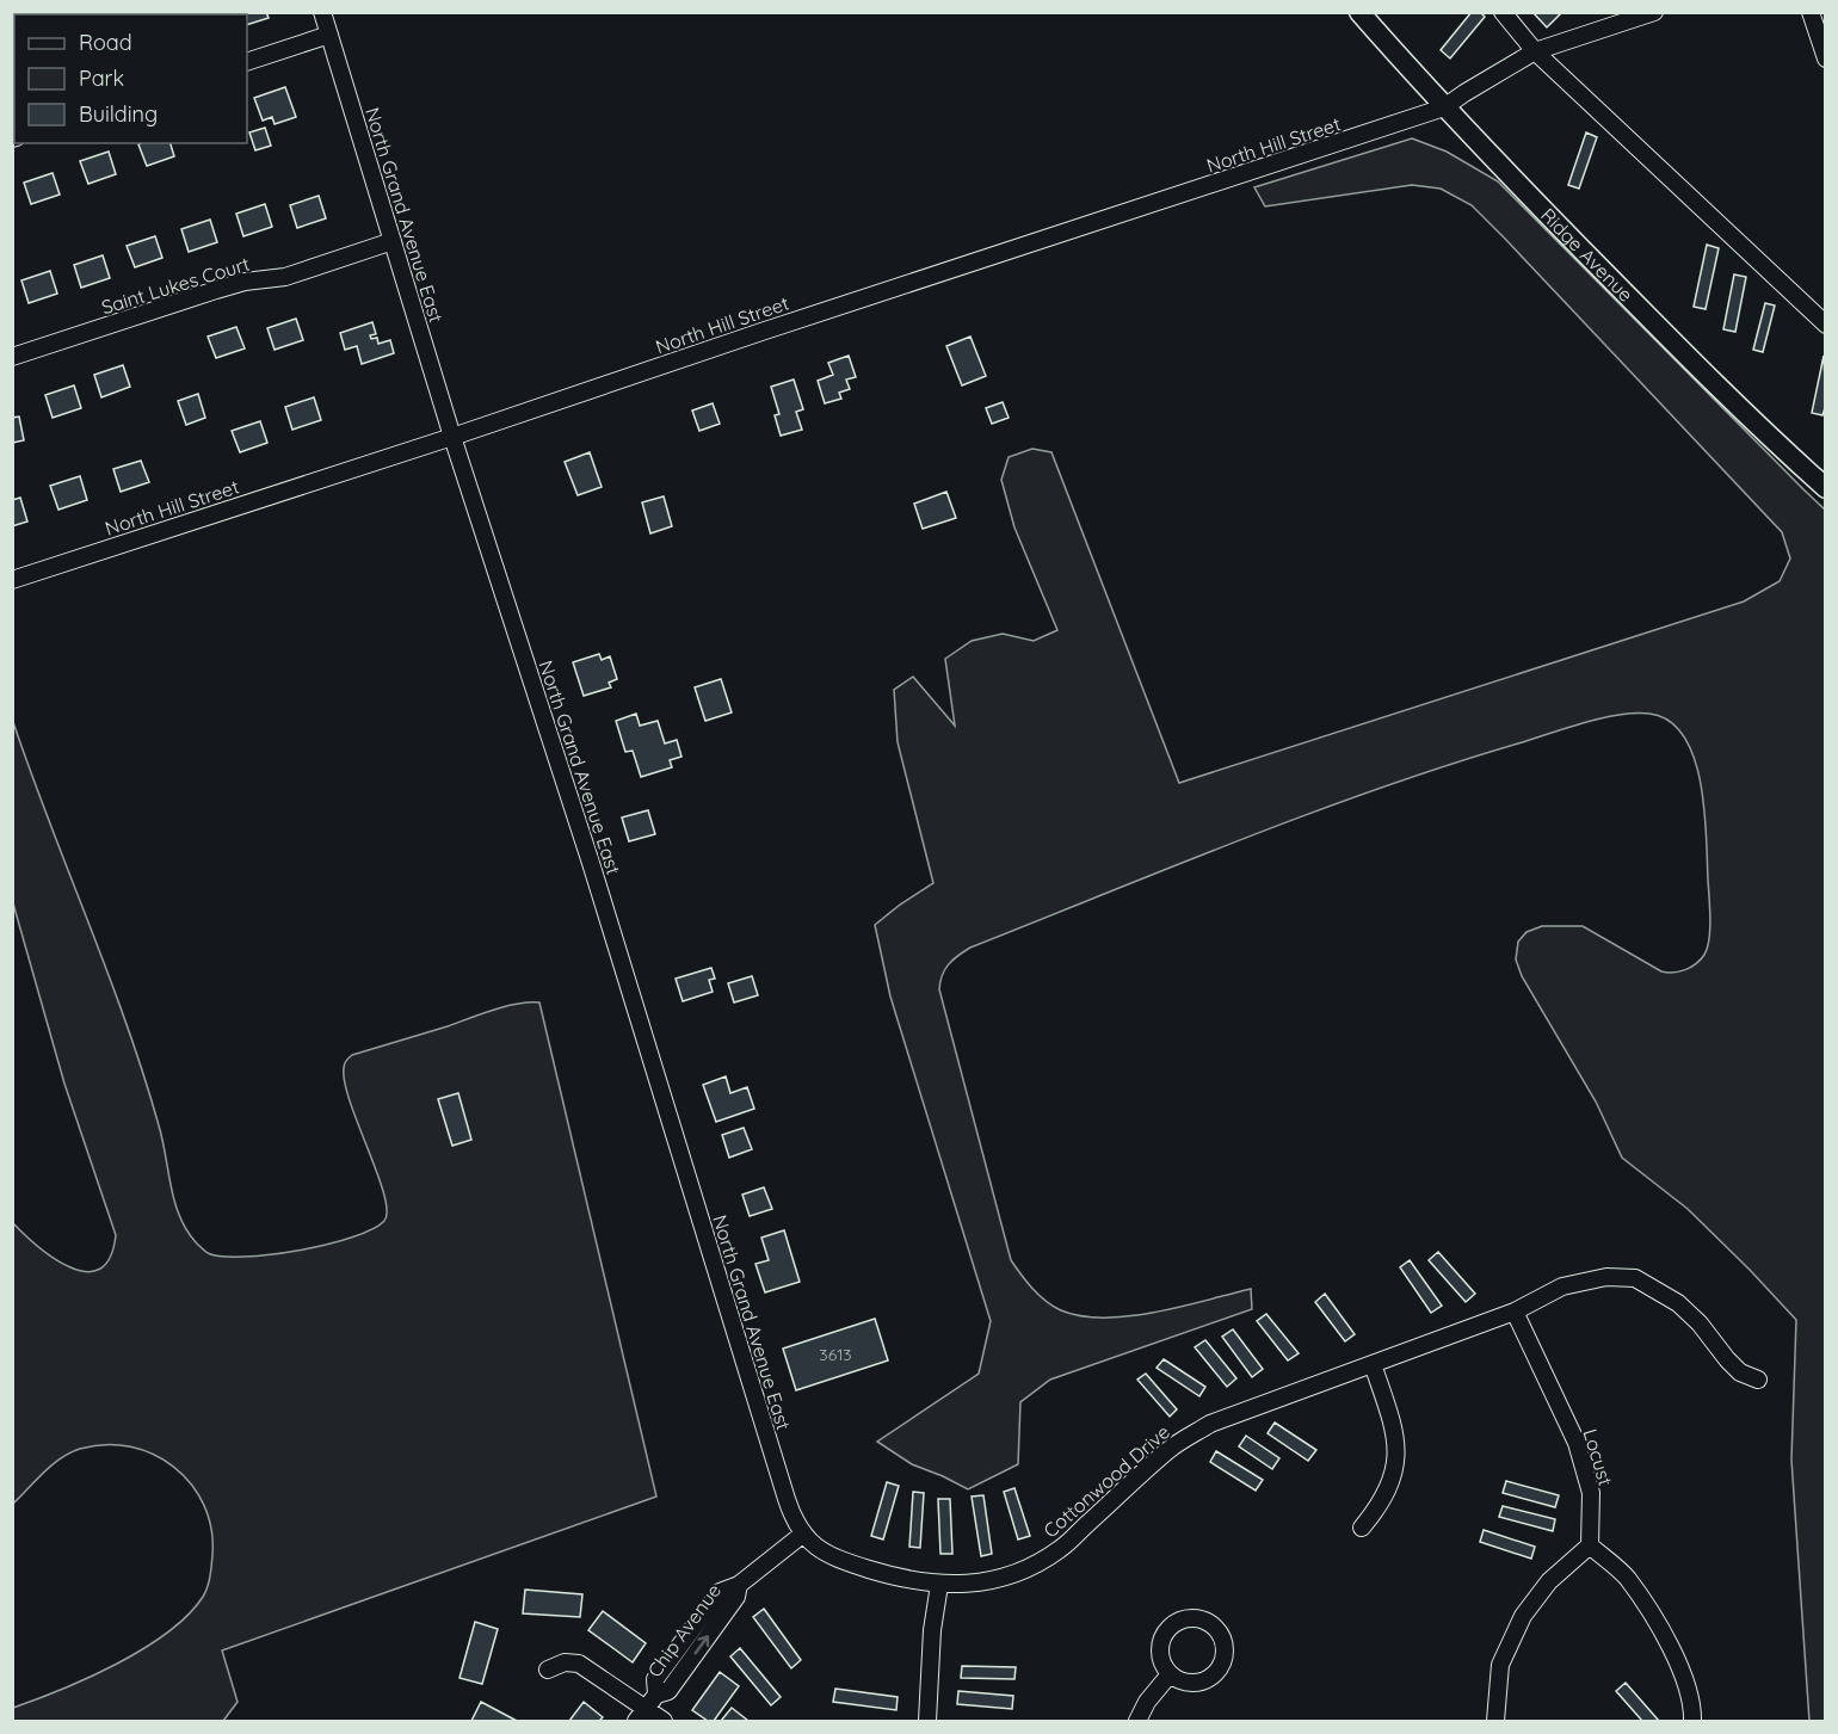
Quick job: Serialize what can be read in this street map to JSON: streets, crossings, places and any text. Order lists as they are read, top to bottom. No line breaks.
{"streets":{"street":["North Hill Street","North Grand Avenue East","Ridge Avenue","Saint Lukes Court","Locust","Cottonwood Drive","Chip Avenue"]},"crossings":[["North Hill Street","North Grand Avenue East"],["North Hill Street","Ridge Avenue"],["North Grand Avenue East","Saint Lukes Court"],["North Grand Avenue East","Cottonwood Drive"],["North Grand Avenue East","Chip Avenue"],["Locust","Cottonwood Drive"],["Cottonwood Drive","Chip Avenue"]],"house_numbers":["3613"],"legend":["Road","Park","Building"]}
